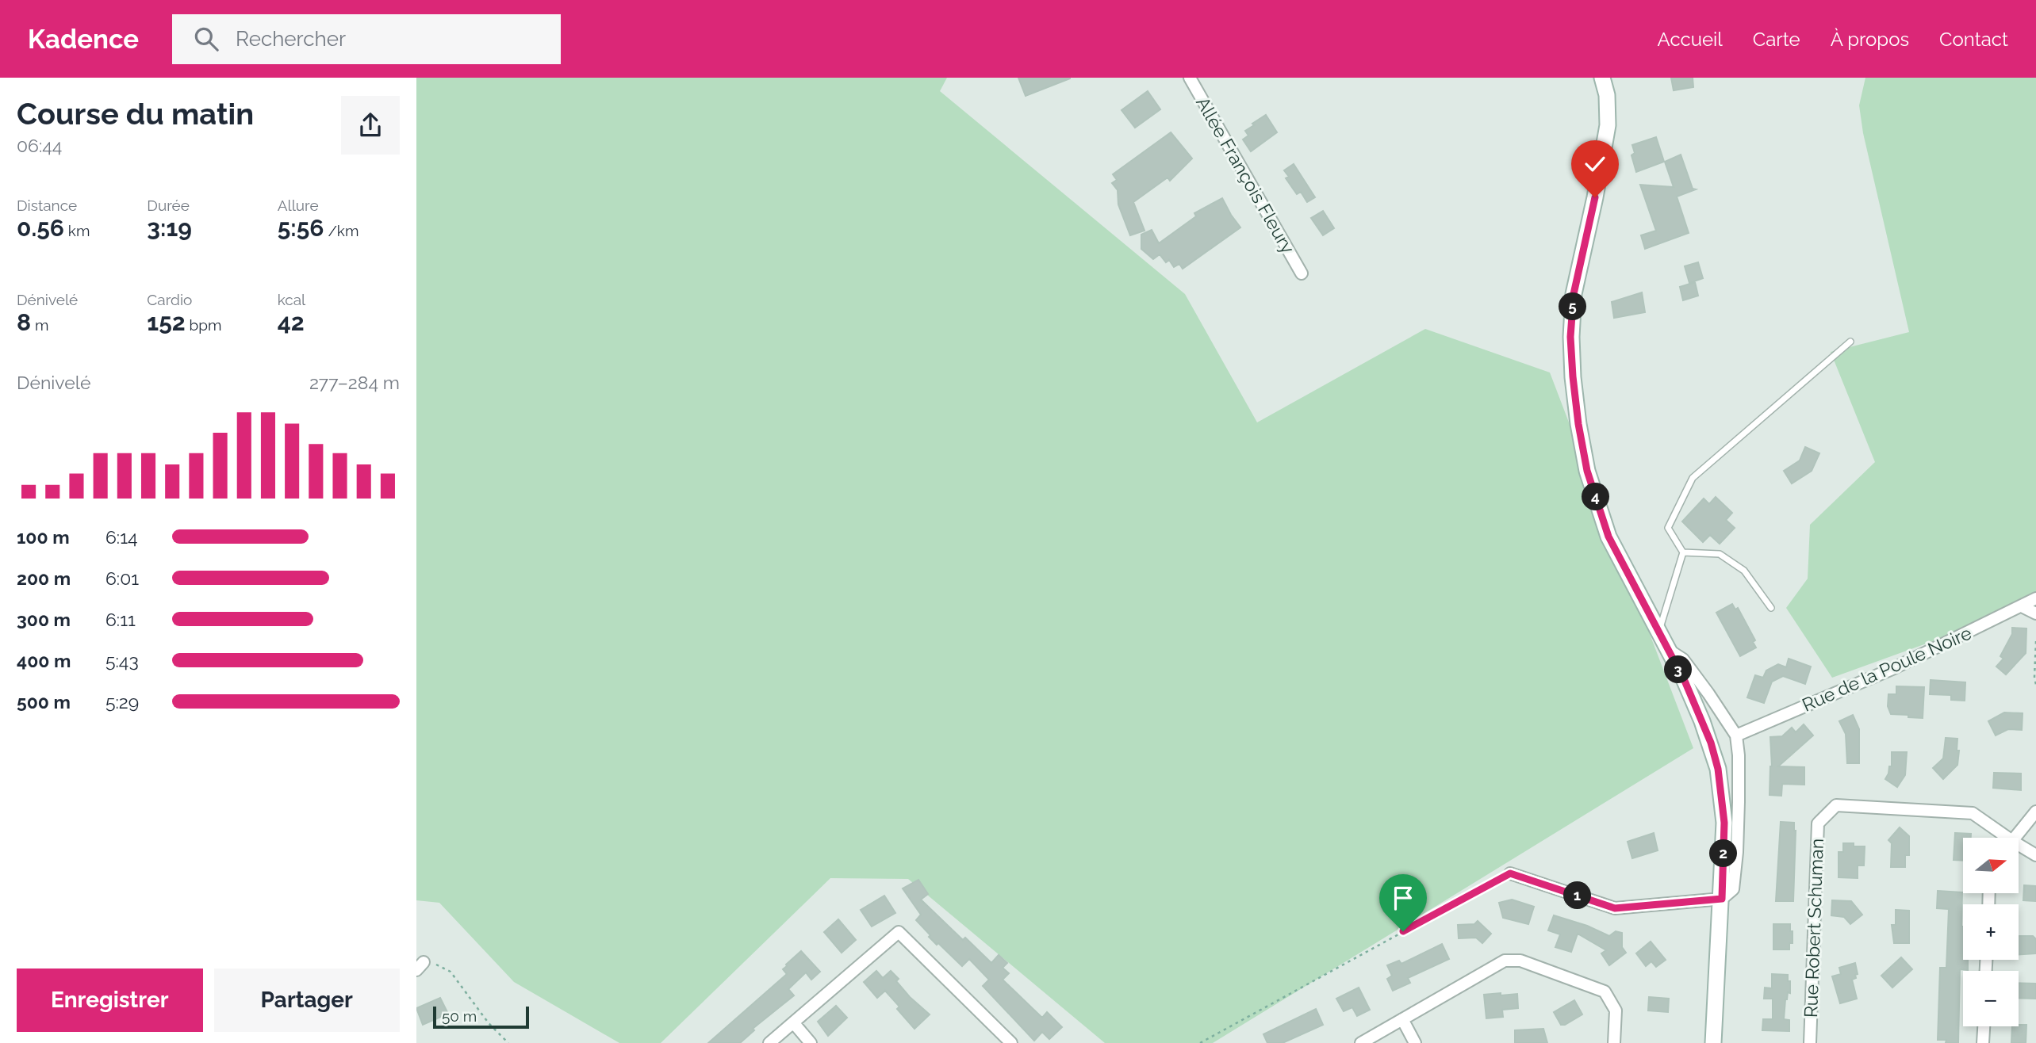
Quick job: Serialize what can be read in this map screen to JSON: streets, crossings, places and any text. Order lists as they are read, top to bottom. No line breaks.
{"streets":{"street":["Allée François Fleury","Rue de la Poule Noire","Rue Robert Schuman"]},"scale_bar":"50 m","north":"right","page":{"header":"Kadence","search":"Rechercher","nav":["Accueil","Carte","À propos","Contact"],"heading":["Course du matin","06:44"],"stats":[["Distance","0.56 km"],["Durée","3:19"],["Allure","5:56 /km"],["Dénivelé","8 m"],["Cardio","152 bpm"],["kcal","42"]],"pins":["5","4","3","2","1"],"chart":["Dénivelé","277–284 m"],"list":[{"name":"100 m","note":"6:14"},{"name":"200 m","note":"6:01"},{"name":"300 m","note":"6:11"},{"name":"400 m","note":"5:43"},{"name":"500 m","note":"5:29"}],"map_buttons":["+","−"],"buttons":["Enregistrer","Partager"],"scale":"50 m"}}
